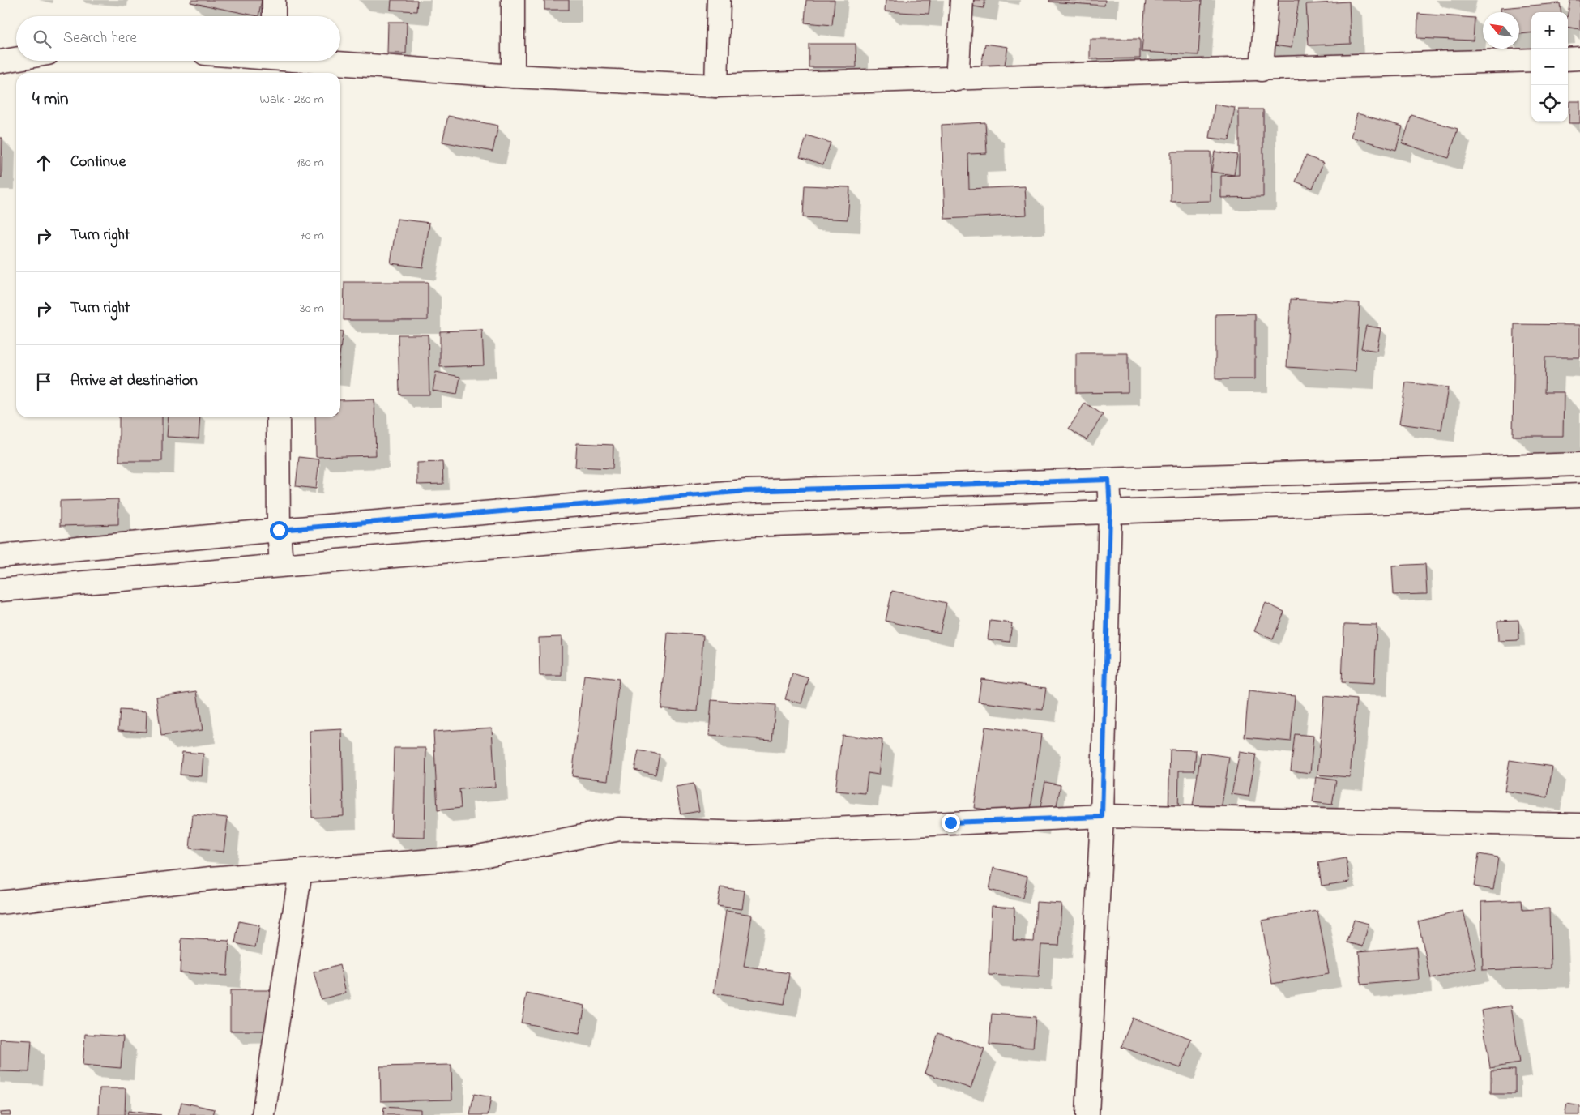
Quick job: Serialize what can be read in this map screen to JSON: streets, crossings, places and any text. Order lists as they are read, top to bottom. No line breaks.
{"north":"top left","page":{"map_buttons":["+","−"],"search":"Search here","heading":["4 min","Walk · 280 m"],"list":[["Continue","180 m"],["Turn right","70 m"],["Turn right","30 m"],"Arrive at destination"]}}
